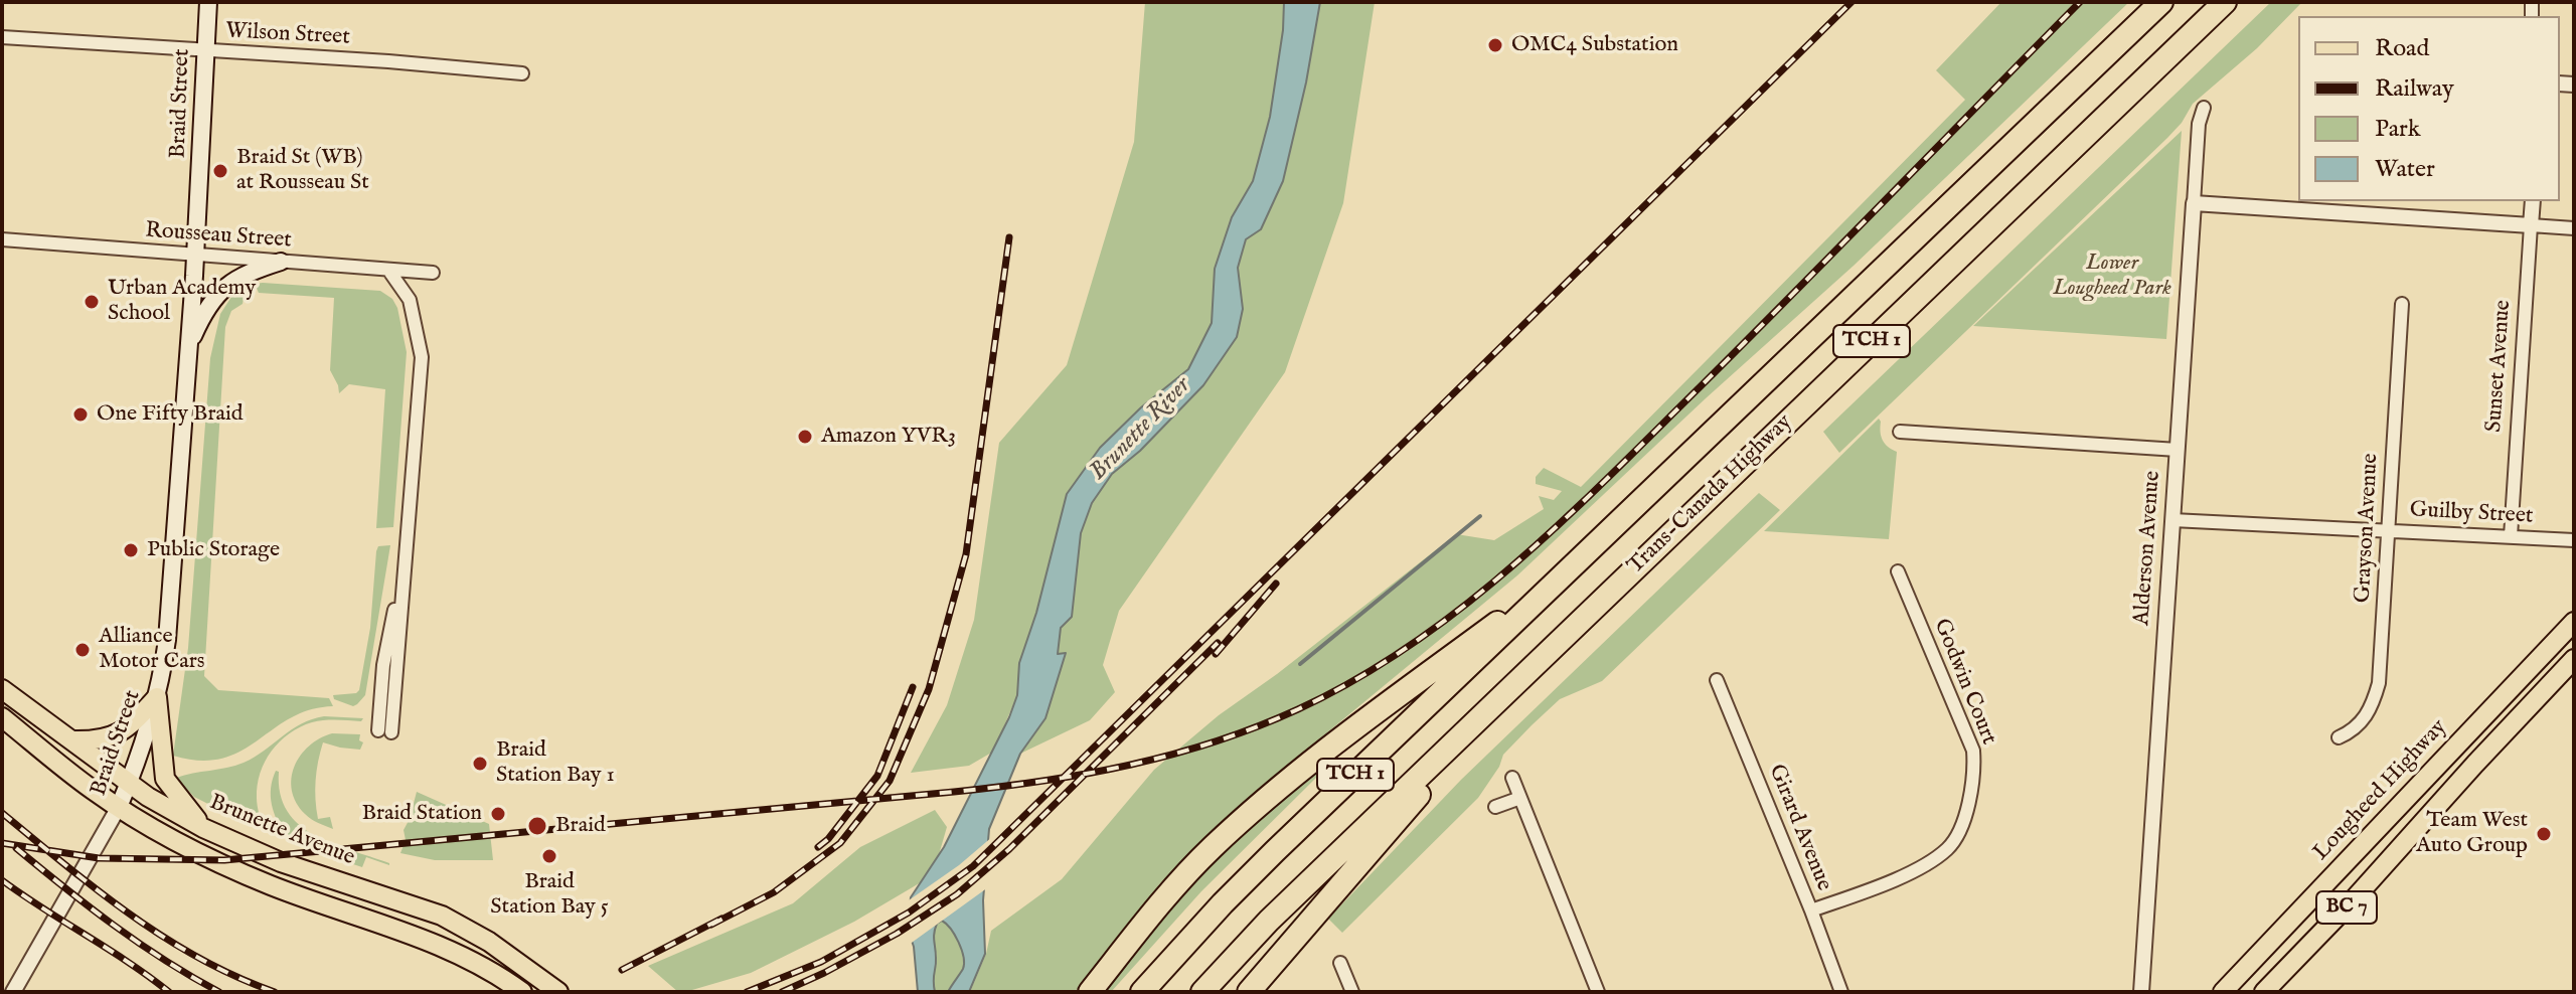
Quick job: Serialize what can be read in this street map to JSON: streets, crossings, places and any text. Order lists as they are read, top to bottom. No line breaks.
{"streets":{"highway":["TCH 1","Trans-Canada Highway"],"main road":["Braid Street","Lougheed Highway","Brunette Avenue","BC 7"],"street":["Wilson Street","Rousseau Street","Sunset Avenue","Guilby Street","Grayson Avenue","Alderson Avenue","Godwin Court","Girard Avenue"]},"crossings":[["Wilson Street","Braid Street"],["Braid Street","Rousseau Street"],["Braid Street","Brunette Avenue"],["Sunset Avenue","Guilby Street"],["Guilby Street","Grayson Avenue"],["Guilby Street","Alderson Avenue"],["Godwin Court","Girard Avenue"]],"water":["Brunette River"],"parks":["Lower Lougheed Park"],"places":["OMC4 Substation","Braid St (WB) at Rousseau St","Urban Academy School","One Fifty Braid","Amazon YVR3","Public Storage","Alliance Motor Cars","Braid Station Bay 1","Braid Station","Braid","Team West Auto Group","Braid Station Bay 5"],"legend":["Road","Railway","Park","Water"]}
